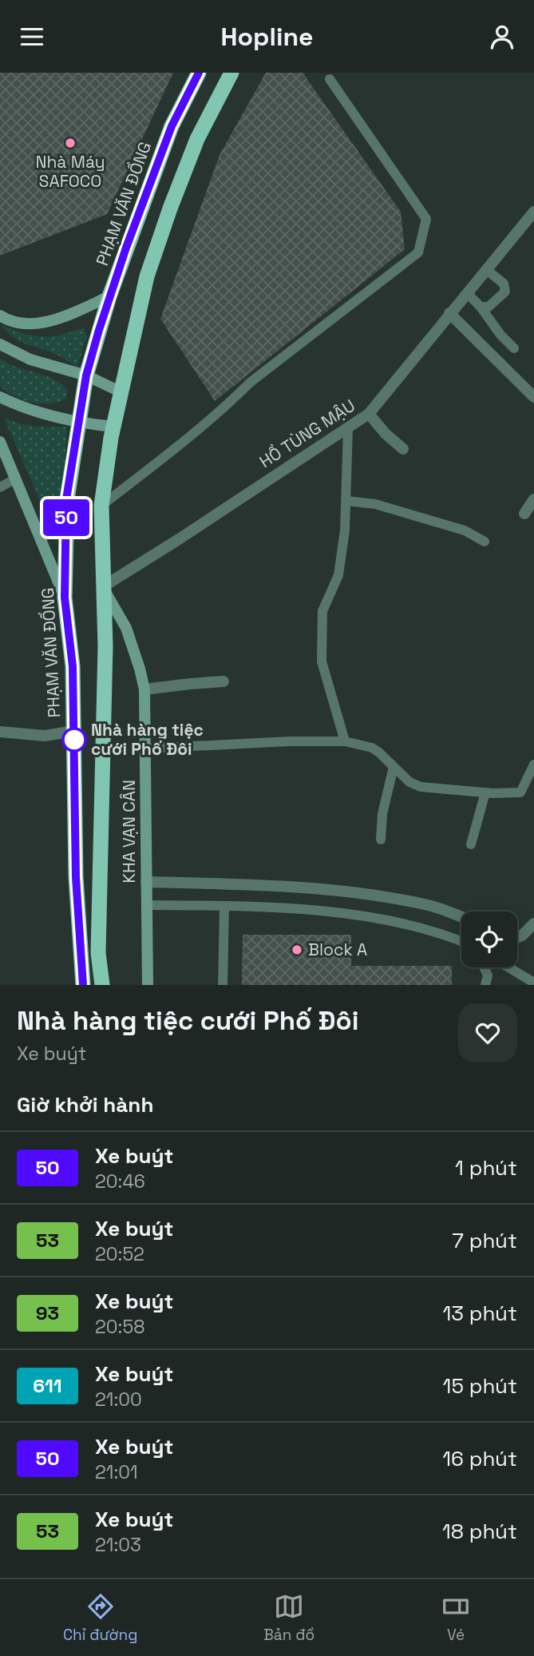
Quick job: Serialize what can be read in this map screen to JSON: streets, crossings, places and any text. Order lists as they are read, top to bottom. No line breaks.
{"streets":{"highway":["PHẠM VĂN ĐỒNG"],"main road":["KHA VẠN CÂN"],"street":["HỒ TÙNG MẬU"]},"crossings":[["HỒ TÙNG MẬU","KHA VẠN CÂN"]],"places":["Nhà Máy SAFOCO","Nhà hàng tiệc cưới Phố Đôi","Block A"],"lines":["bus line 50"],"page":{"header":"Hopline","on_map":"50","heading":[["Nhà hàng tiệc cưới Phố Đôi","Xe buýt"],"Giờ khởi hành"],"list":[{"mark":"50","name":"Xe buýt","note":"20:46","value":"1 phút"},{"mark":"53","name":"Xe buýt","note":"20:52","value":"7 phút"},{"mark":"93","name":"Xe buýt","note":"20:58","value":"13 phút"},{"mark":"611","name":"Xe buýt","note":"21:00","value":"15 phút"},{"mark":"50","name":"Xe buýt","note":"21:01","value":"16 phút"},{"mark":"53","name":"Xe buýt","note":"21:03","value":"18 phút"}],"tabs":["Chỉ đường","Bản đồ","Vé"]}}
